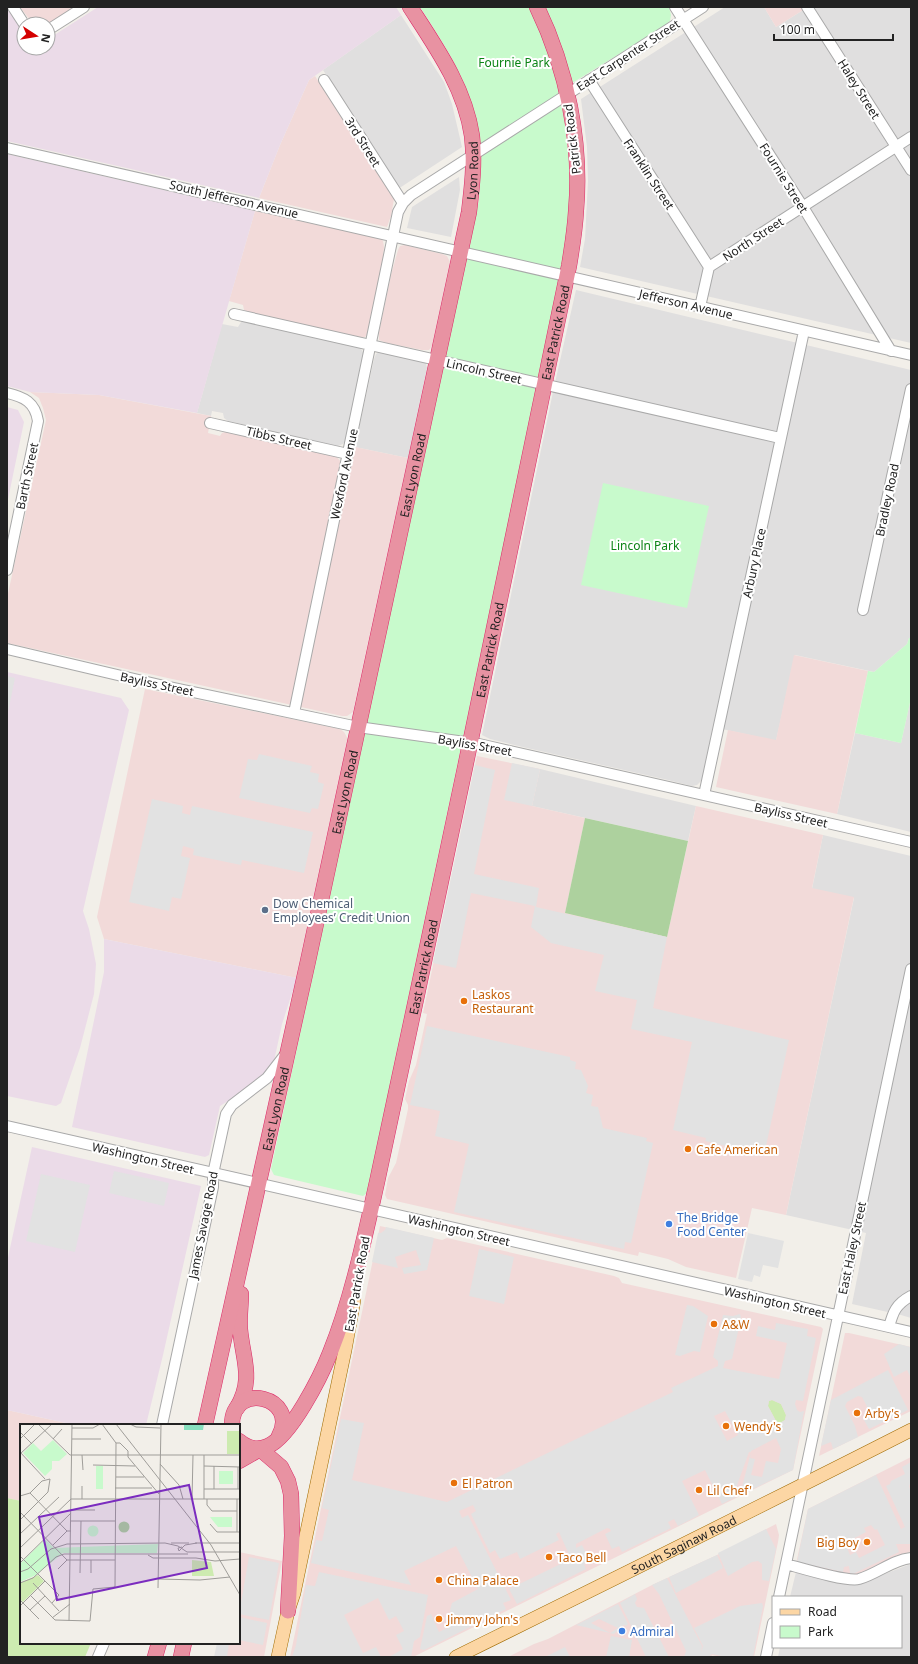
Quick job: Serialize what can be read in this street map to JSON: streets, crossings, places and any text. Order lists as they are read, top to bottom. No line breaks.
{"streets":{"highway":["Patrick Road","Lyon Road","East Patrick Road","East Lyon Road"],"main road":["South Saginaw Road"],"street":["East Carpenter Street","Haley Street","3rd Street","Franklin Street","Fournie Street","South Jefferson Avenue","North Street","Jefferson Avenue","Lincoln Street","Tibbs Street","Wexford Avenue","Barth Street","Bradley Road","Arbury Place","Bayliss Street","Washington Street","James Savage Road","East Haley Street"]},"crossings":[["East Carpenter Street","Patrick Road"],["East Carpenter Street","3rd Street"],["East Carpenter Street","Lyon Road"],["East Carpenter Street","Franklin Street"],["East Carpenter Street","Fournie Street"],["Haley Street","North Street"],["Patrick Road","Jefferson Avenue"],["Patrick Road","East Patrick Road"],["Lyon Road","South Jefferson Avenue"],["Lyon Road","Jefferson Avenue"],["Lyon Road","East Lyon Road"],["Franklin Street","North Street"],["Fournie Street","North Street"],["Fournie Street","Jefferson Avenue"],["South Jefferson Avenue","Jefferson Avenue"],["South Jefferson Avenue","Wexford Avenue"],["South Jefferson Avenue","East Lyon Road"],["North Street","Jefferson Avenue"],["Jefferson Avenue","East Patrick Road"],["Jefferson Avenue","East Lyon Road"],["Jefferson Avenue","Arbury Place"],["East Patrick Road","Lincoln Street"],["East Patrick Road","Bayliss Street"],["East Patrick Road","Washington Street"],["Lincoln Street","Wexford Avenue"],["Lincoln Street","East Lyon Road"],["Lincoln Street","Arbury Place"],["Tibbs Street","Wexford Avenue"],["Wexford Avenue","Bayliss Street"],["East Lyon Road","Bayliss Street"],["East Lyon Road","Washington Street"],["East Lyon Road","James Savage Road"],["Arbury Place","Bayliss Street"],["Washington Street","James Savage Road"],["Washington Street","East Haley Street"],["East Haley Street","South Saginaw Road"]],"parks":["Fournie Park","Lincoln Park"],"places":["Dow Chemical Employees’ Credit Union","Laskos Restaurant","Cafe American","The Bridge Food Center","A&W","Arby's","Wendy's","El Patron","Lil Chef'","Big Boy","Taco Bell","China Palace","Jimmy John's","Admiral"],"legend":["Road","Park"],"scale_bar":"100 m","north":"right"}
